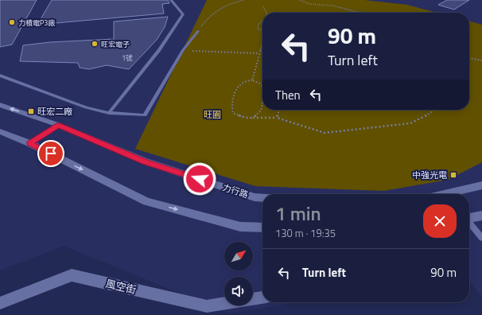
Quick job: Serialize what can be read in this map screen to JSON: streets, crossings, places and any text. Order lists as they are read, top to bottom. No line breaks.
{"streets":{"street":["力行路","風空街"]},"parks":["旺園"],"places":{"other":["力積電P3廠","旺宏電子"],"transit":["旺宏二廠","中強光電"]},"house_numbers":["1號"],"north":"top right","page":{"turn":["90 m","Turn left"],"then":"Then","heading":["1 min","130 m · 19:35"],"list":[{"name":"Turn left","value":"90 m"}]}}
